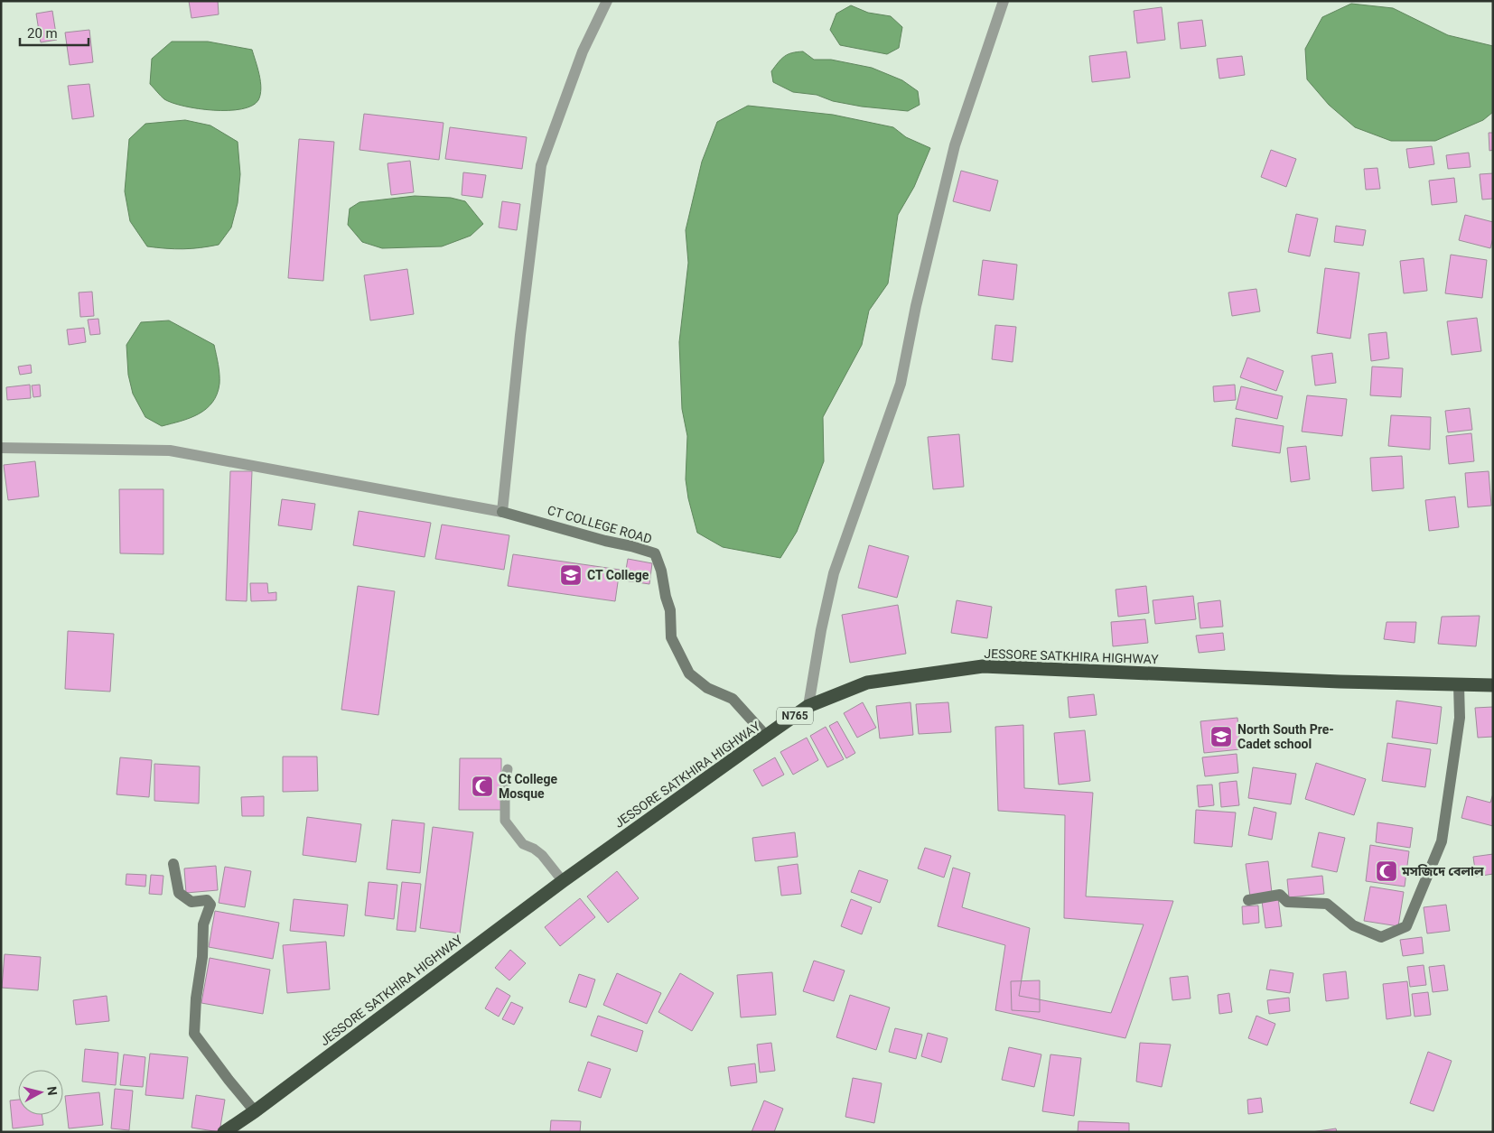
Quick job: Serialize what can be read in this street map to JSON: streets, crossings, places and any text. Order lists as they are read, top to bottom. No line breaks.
{"streets":{"highway":["JESSORE SATKHIRA HIGHWAY","N765"],"street":["CT COLLEGE ROAD"]},"crossings":[["CT COLLEGE ROAD","JESSORE SATKHIRA HIGHWAY"]],"places":{"school or university":["CT College","North South Pre- Cadet school"],"mosque":["Ct College Mosque","মসজিদে বেলাল"]},"scale_bar":"20 m","north":"right"}
